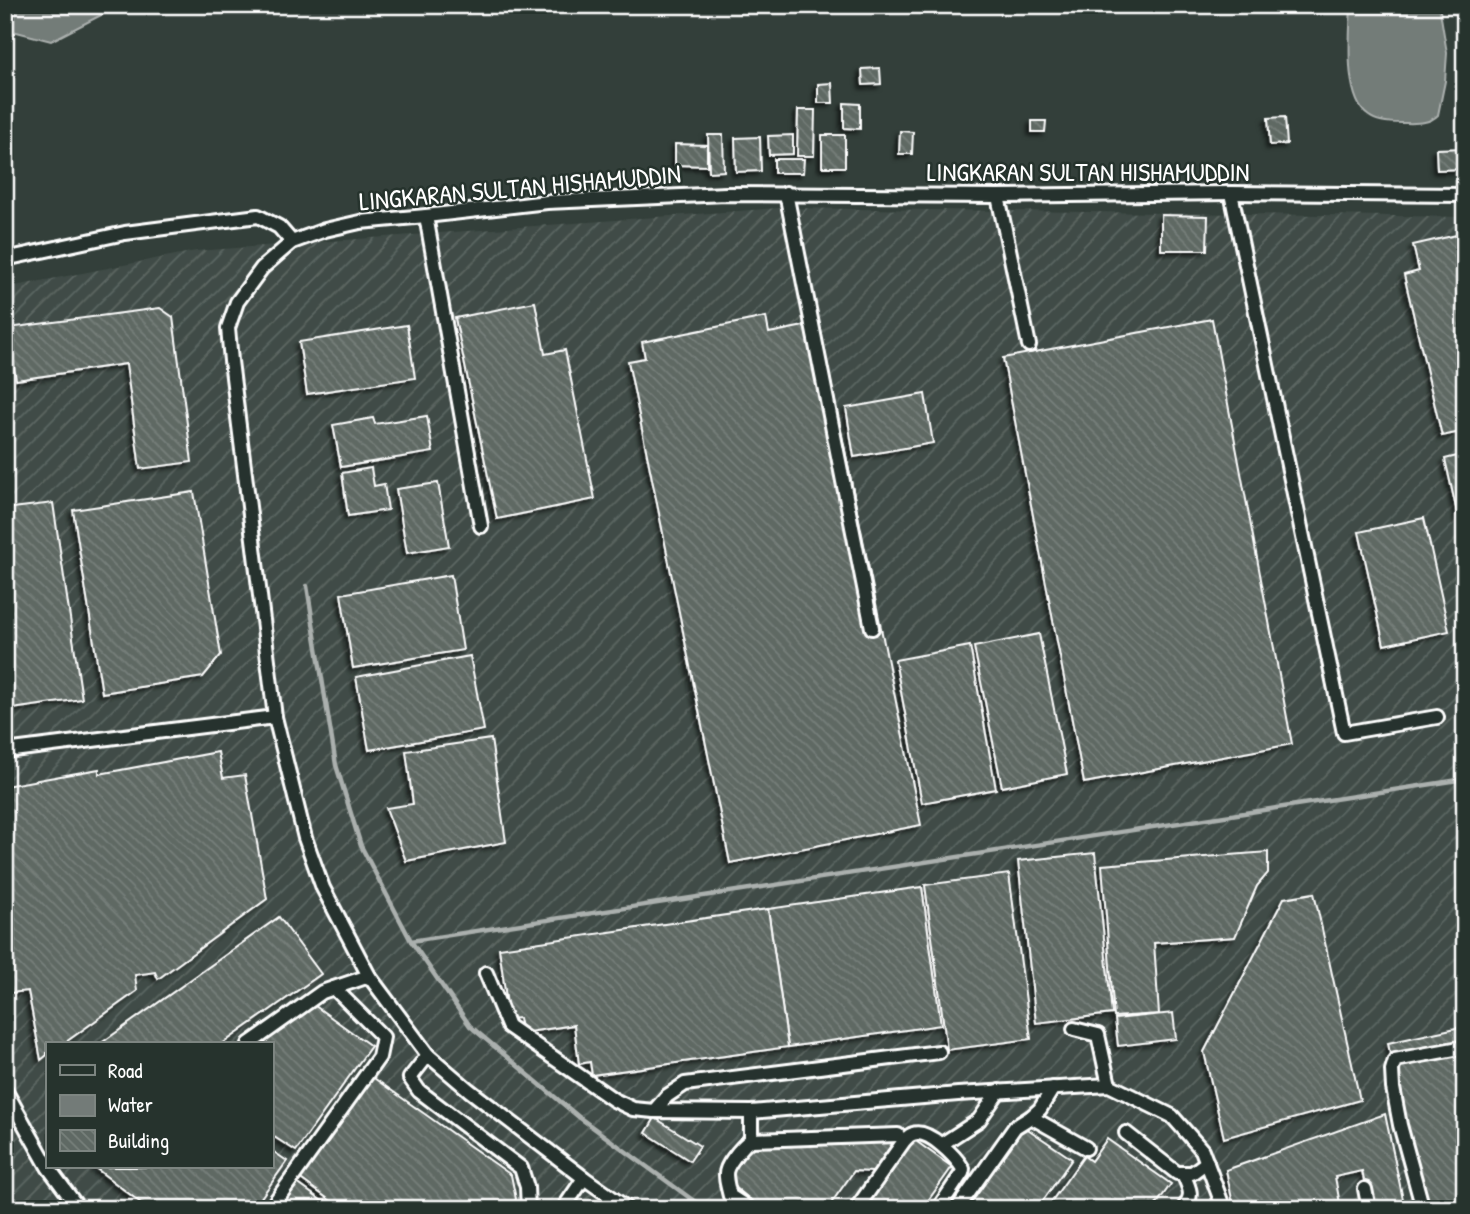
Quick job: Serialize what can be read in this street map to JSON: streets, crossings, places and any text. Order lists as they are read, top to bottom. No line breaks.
{"streets":{"street":["LINGKARAN SULTAN HISHAMUDDIN"]},"legend":["Road","Water","Building"]}
